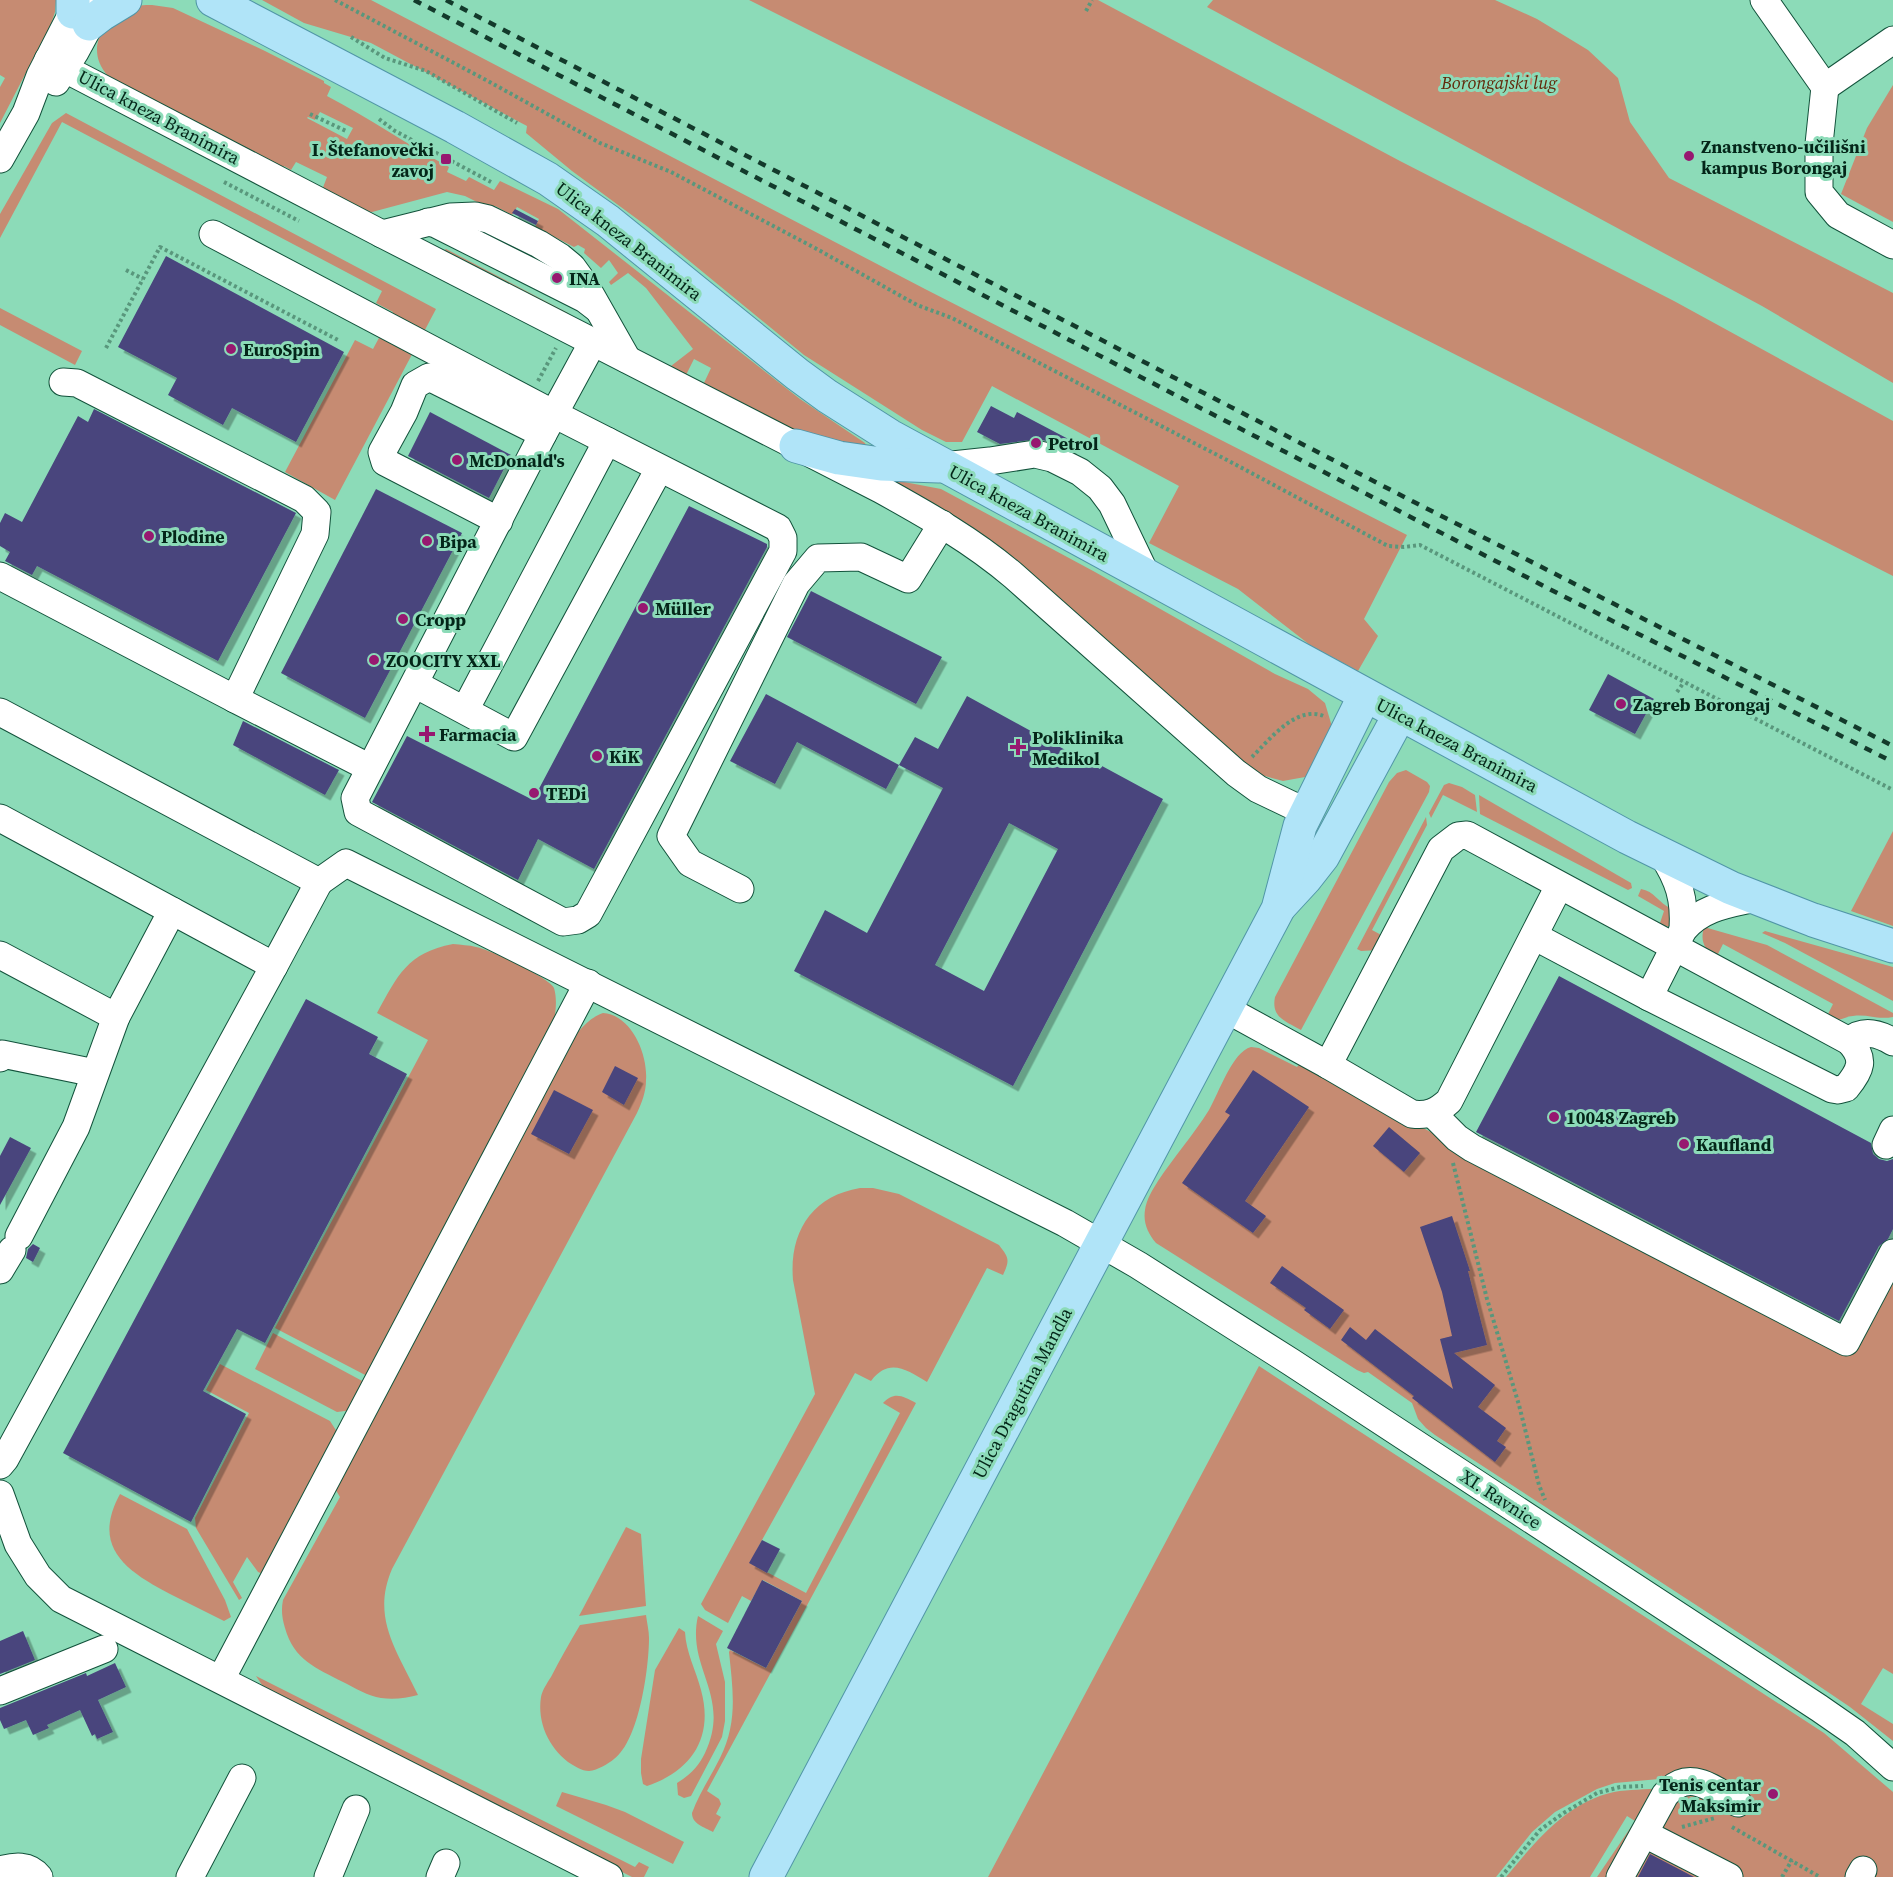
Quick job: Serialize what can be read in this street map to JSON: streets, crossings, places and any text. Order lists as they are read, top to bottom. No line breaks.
{"streets":{"main road":["Ulica kneza Branimira","Ulica Dragutina Mandla"],"street":["XI. Ravnice"]},"crossings":[["Ulica kneza Branimira","Ulica Dragutina Mandla"],["Ulica Dragutina Mandla","XI. Ravnice"]],"parks":["Borongajski lug"],"places":{"other":["Znanstveno-učilišni kampus Borongaj","INA","EuroSpin","Petrol","McDonald's","Plodine","Bipa","Müller","Cropp","ZOOCITY XXL","Zagreb Borongaj","KiK","TEDi","10048 Zagreb","Kaufland","Tenis centar Maksimir"],"transit":["I. Štefanovečki zavoj"],"health":["Farmacia","Poliklinika Medikol"]}}
